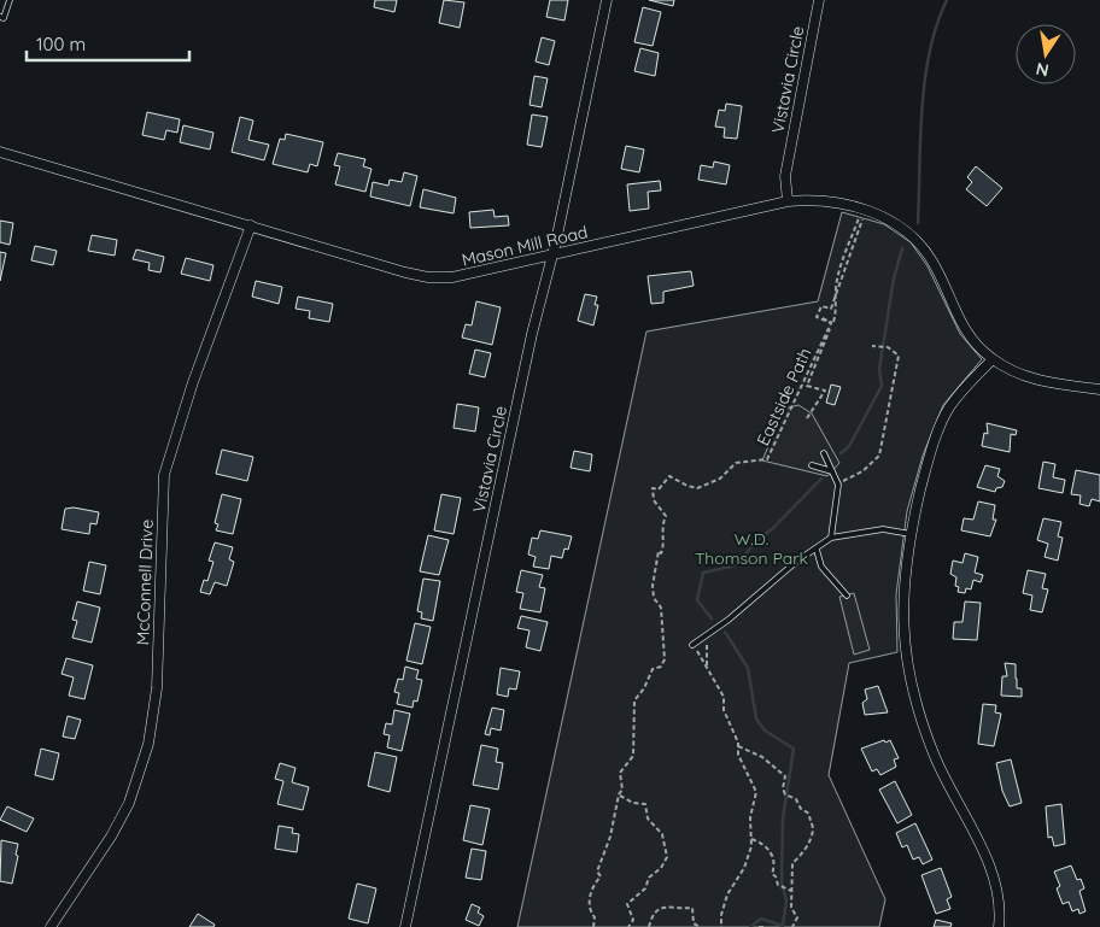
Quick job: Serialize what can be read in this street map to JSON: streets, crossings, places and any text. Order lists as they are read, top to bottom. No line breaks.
{"streets":{"street":["Vistavia Circle","Mason Mill Road","McConnell Drive"],"path":["Eastside Path"]},"crossings":[["Vistavia Circle","Mason Mill Road"],["Mason Mill Road","McConnell Drive"]],"parks":["W.D. Thomson Park"],"scale_bar":"100 m","north":"bottom"}
